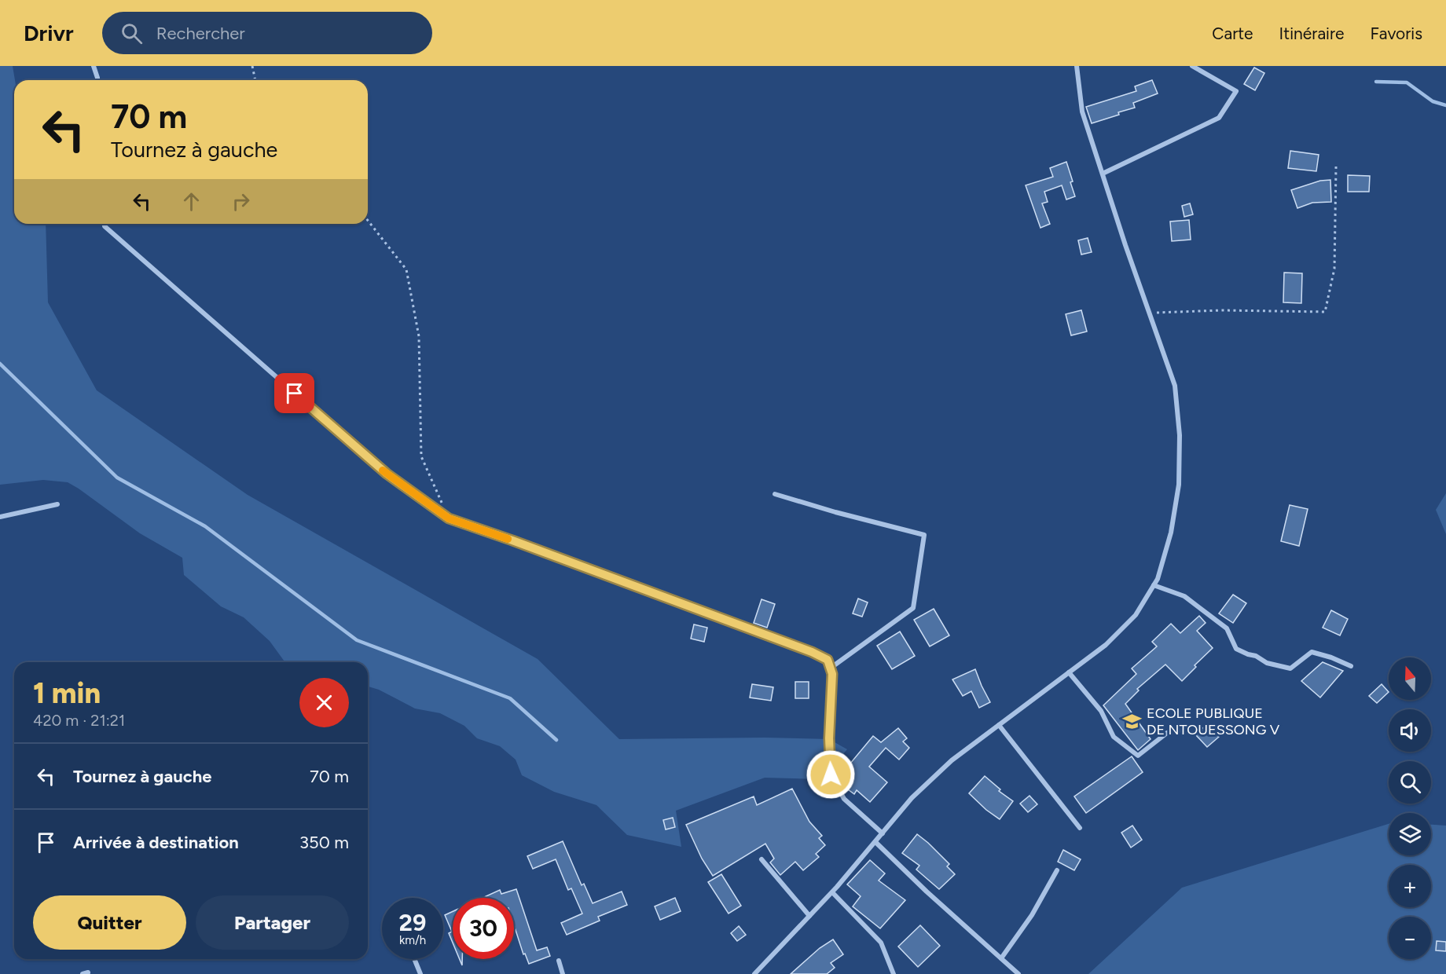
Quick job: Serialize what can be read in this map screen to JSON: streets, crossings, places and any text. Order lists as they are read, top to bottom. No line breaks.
{"places":{"school or university":["ECOLE PUBLIQUE DE NTOUESSONG V"]},"north":"top","page":{"header":"Drivr","search":"Rechercher","nav":["Carte","Itinéraire","Favoris"],"turn":["70 m","Tournez à gauche"],"map_buttons":["+","−"],"heading":["1 min","420 m · 21:21"],"list":[{"name":"Tournez à gauche","value":"70 m"},{"name":"Arrivée à destination","value":"350 m"}],"buttons":["Quitter","Partager"],"speed":"29 km/h","limit":"30"}}
